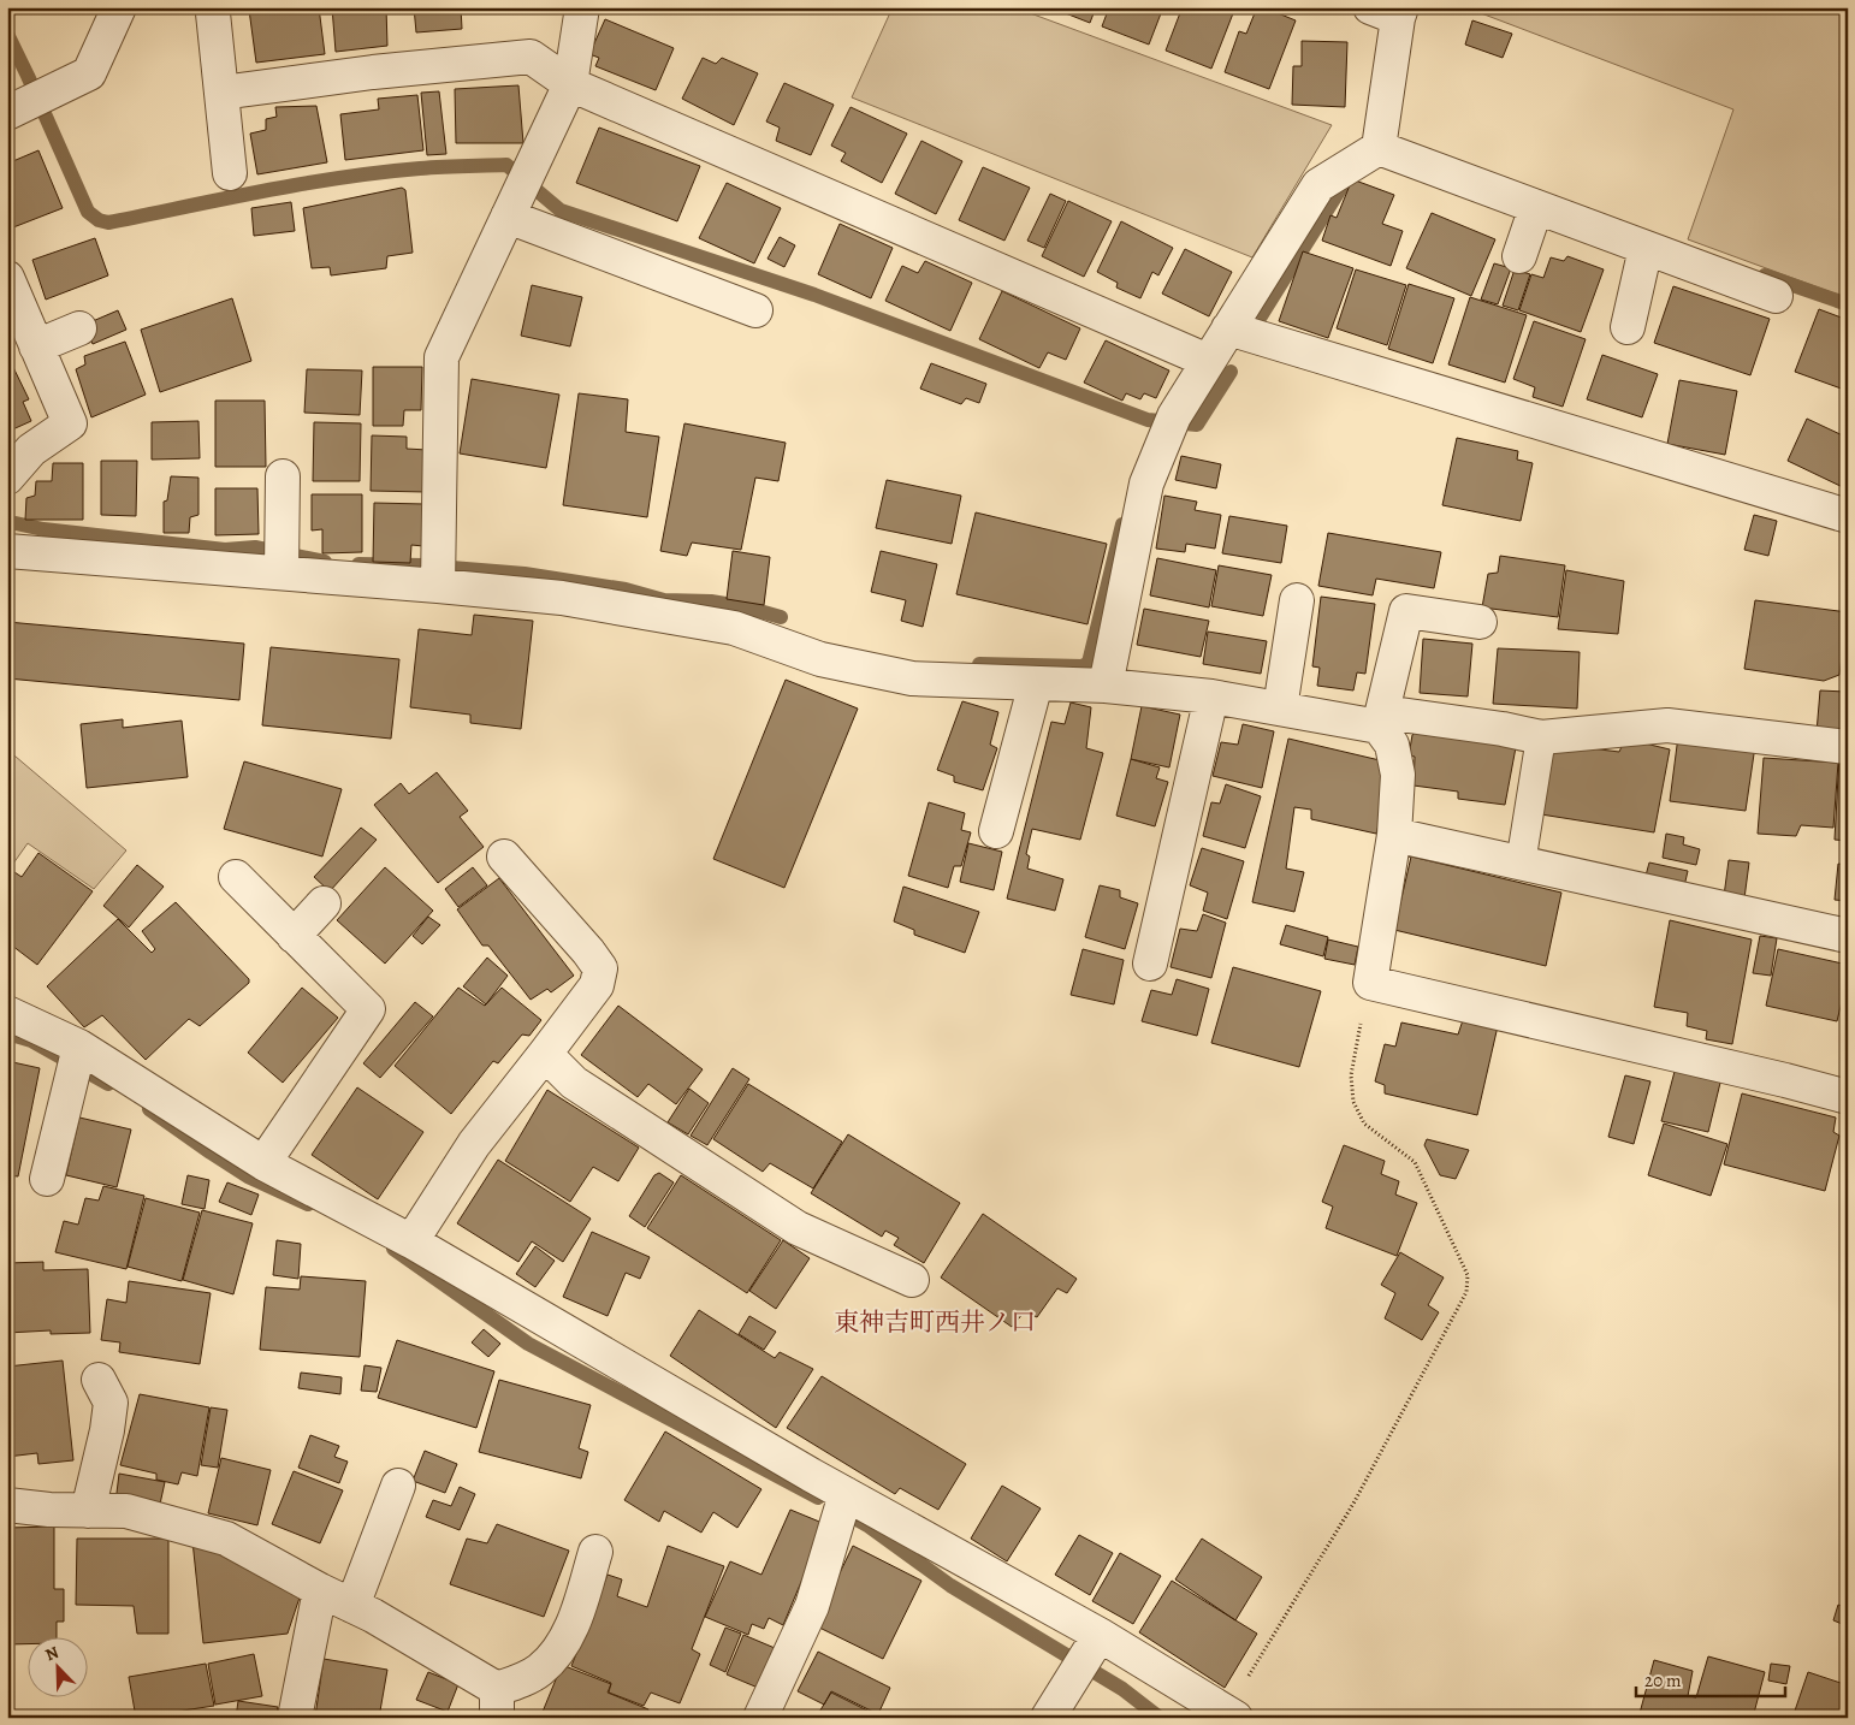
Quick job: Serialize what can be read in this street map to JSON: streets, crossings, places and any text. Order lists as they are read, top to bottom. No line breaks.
{"districts":["東神吉町西井ノ口"],"scale_bar":"20 m","north":"top left"}
